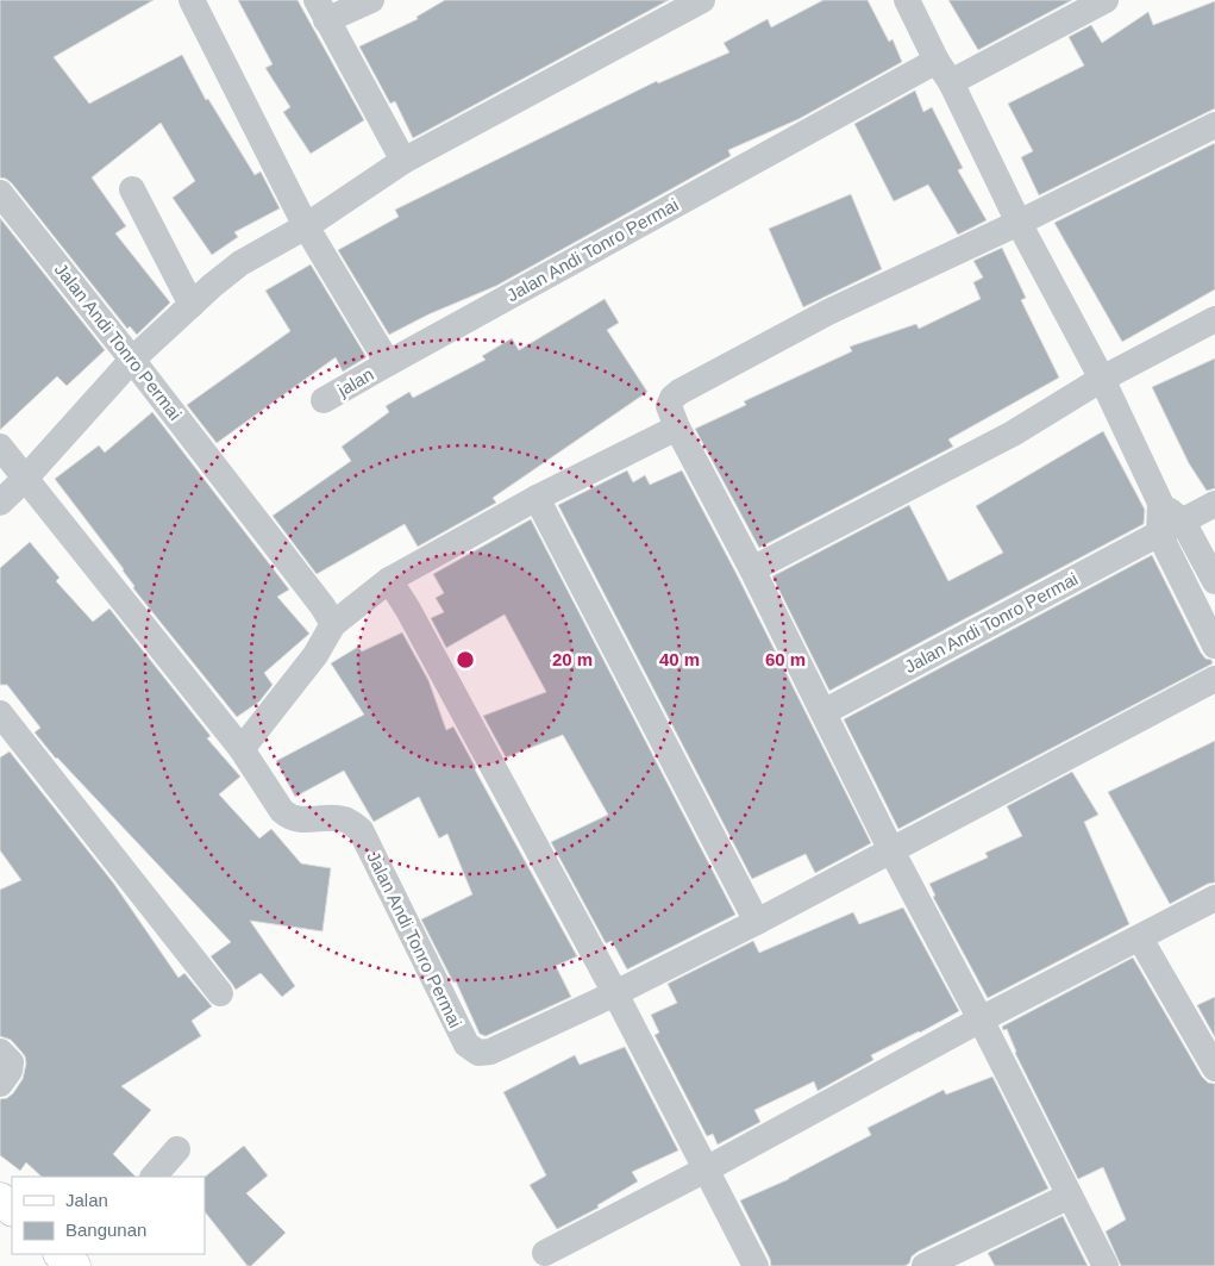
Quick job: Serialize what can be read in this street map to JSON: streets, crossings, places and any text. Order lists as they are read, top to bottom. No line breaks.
{"streets":{"street":["Jalan Andi Tonro Permai","jalan"]},"crossings":[["Jalan Andi Tonro Permai","jalan"]],"legend":["Jalan","Bangunan"],"rings":["20 m","40 m","60 m"]}
